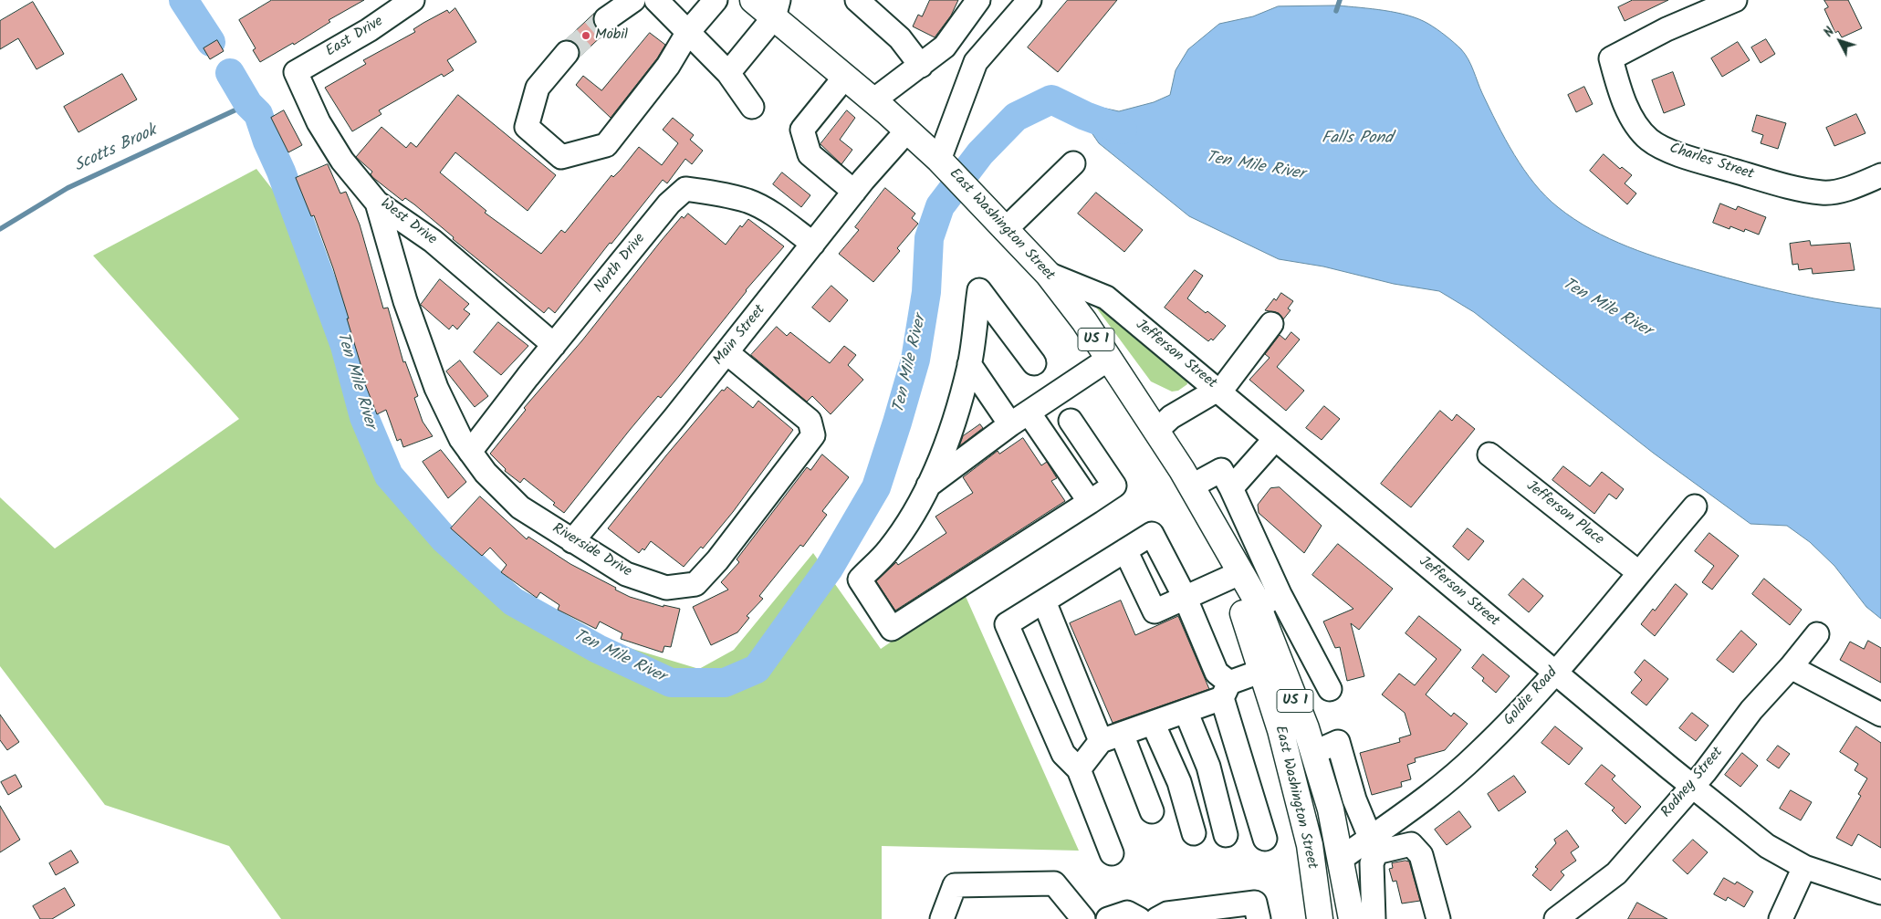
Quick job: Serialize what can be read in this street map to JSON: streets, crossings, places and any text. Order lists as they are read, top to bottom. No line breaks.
{"streets":{"main road":["East Washington Street","US 1"],"street":["East Drive","Charles Street","West Drive","North Drive","Main Street","Jefferson Street","Jefferson Place","Riverside Drive","Goldie Road","Rodney Street"]},"crossings":[["East Drive","West Drive"],["West Drive","North Drive"],["West Drive","Riverside Drive"],["East Washington Street","Main Street"],["East Washington Street","Jefferson Street"],["East Washington Street","Goldie Road"],["North Drive","Main Street"],["North Drive","Riverside Drive"],["Main Street","Riverside Drive"],["Jefferson Street","Goldie Road"],["Jefferson Street","Rodney Street"],["Jefferson Place","Goldie Road"]],"water":["Falls Pond","Scotts Brook","Ten Mile River"],"places":["Mobil"],"north":"top left"}
